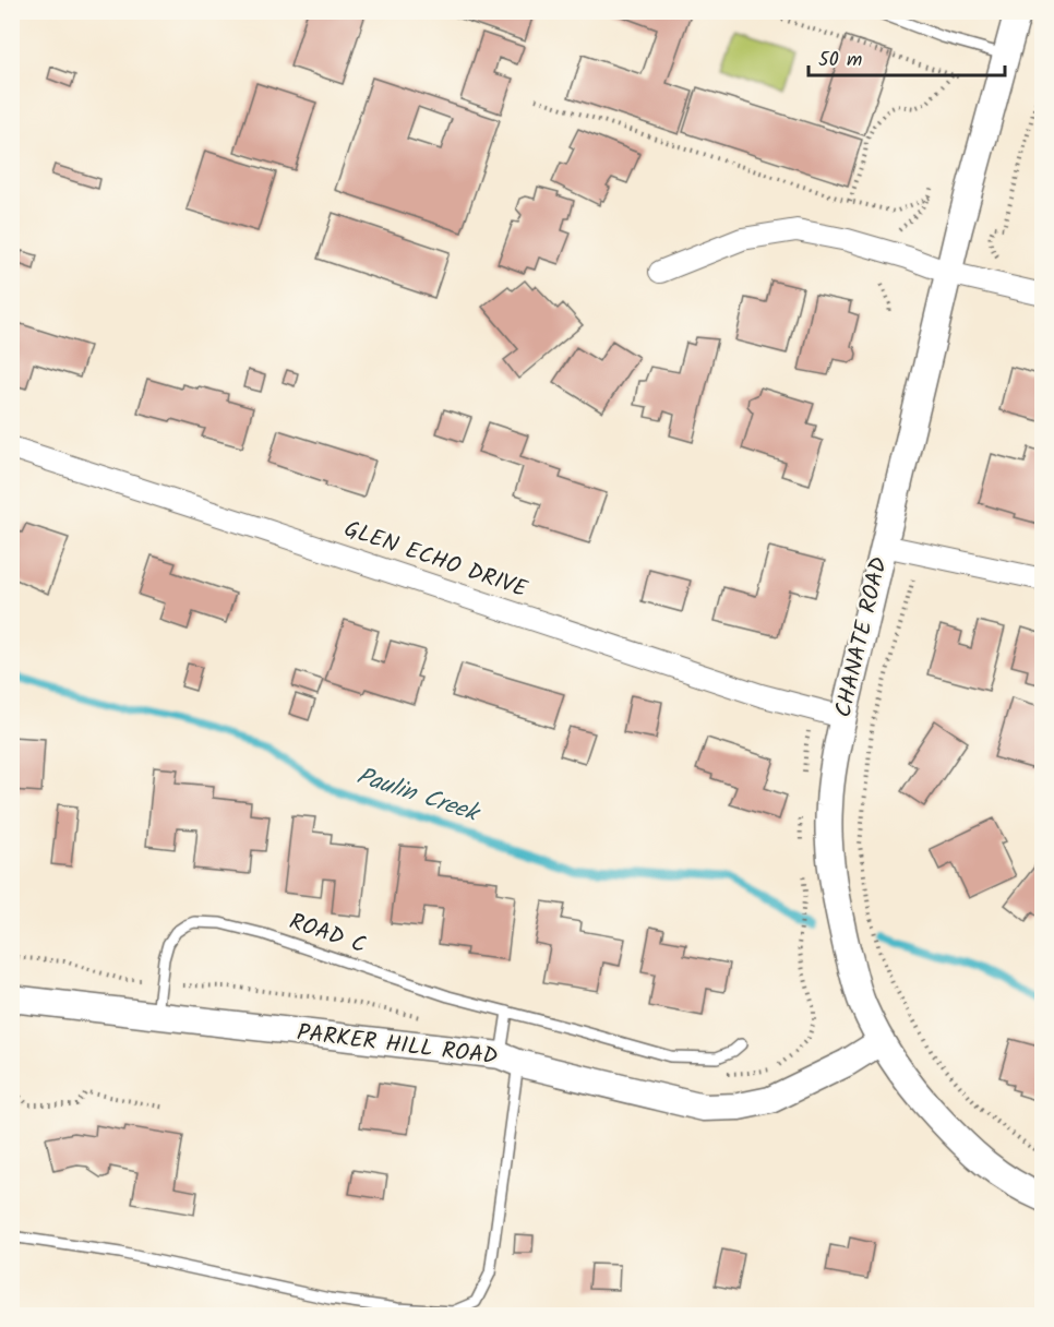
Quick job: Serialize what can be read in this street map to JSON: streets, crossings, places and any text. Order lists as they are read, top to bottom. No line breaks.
{"streets":{"street":["GLEN ECHO DRIVE","CHANATE ROAD","PARKER HILL ROAD"],"lane":["ROAD C"]},"crossings":[["GLEN ECHO DRIVE","CHANATE ROAD"],["CHANATE ROAD","PARKER HILL ROAD"],["ROAD C","PARKER HILL ROAD"]],"water":["Paulin Creek"],"scale_bar":"50 m"}
